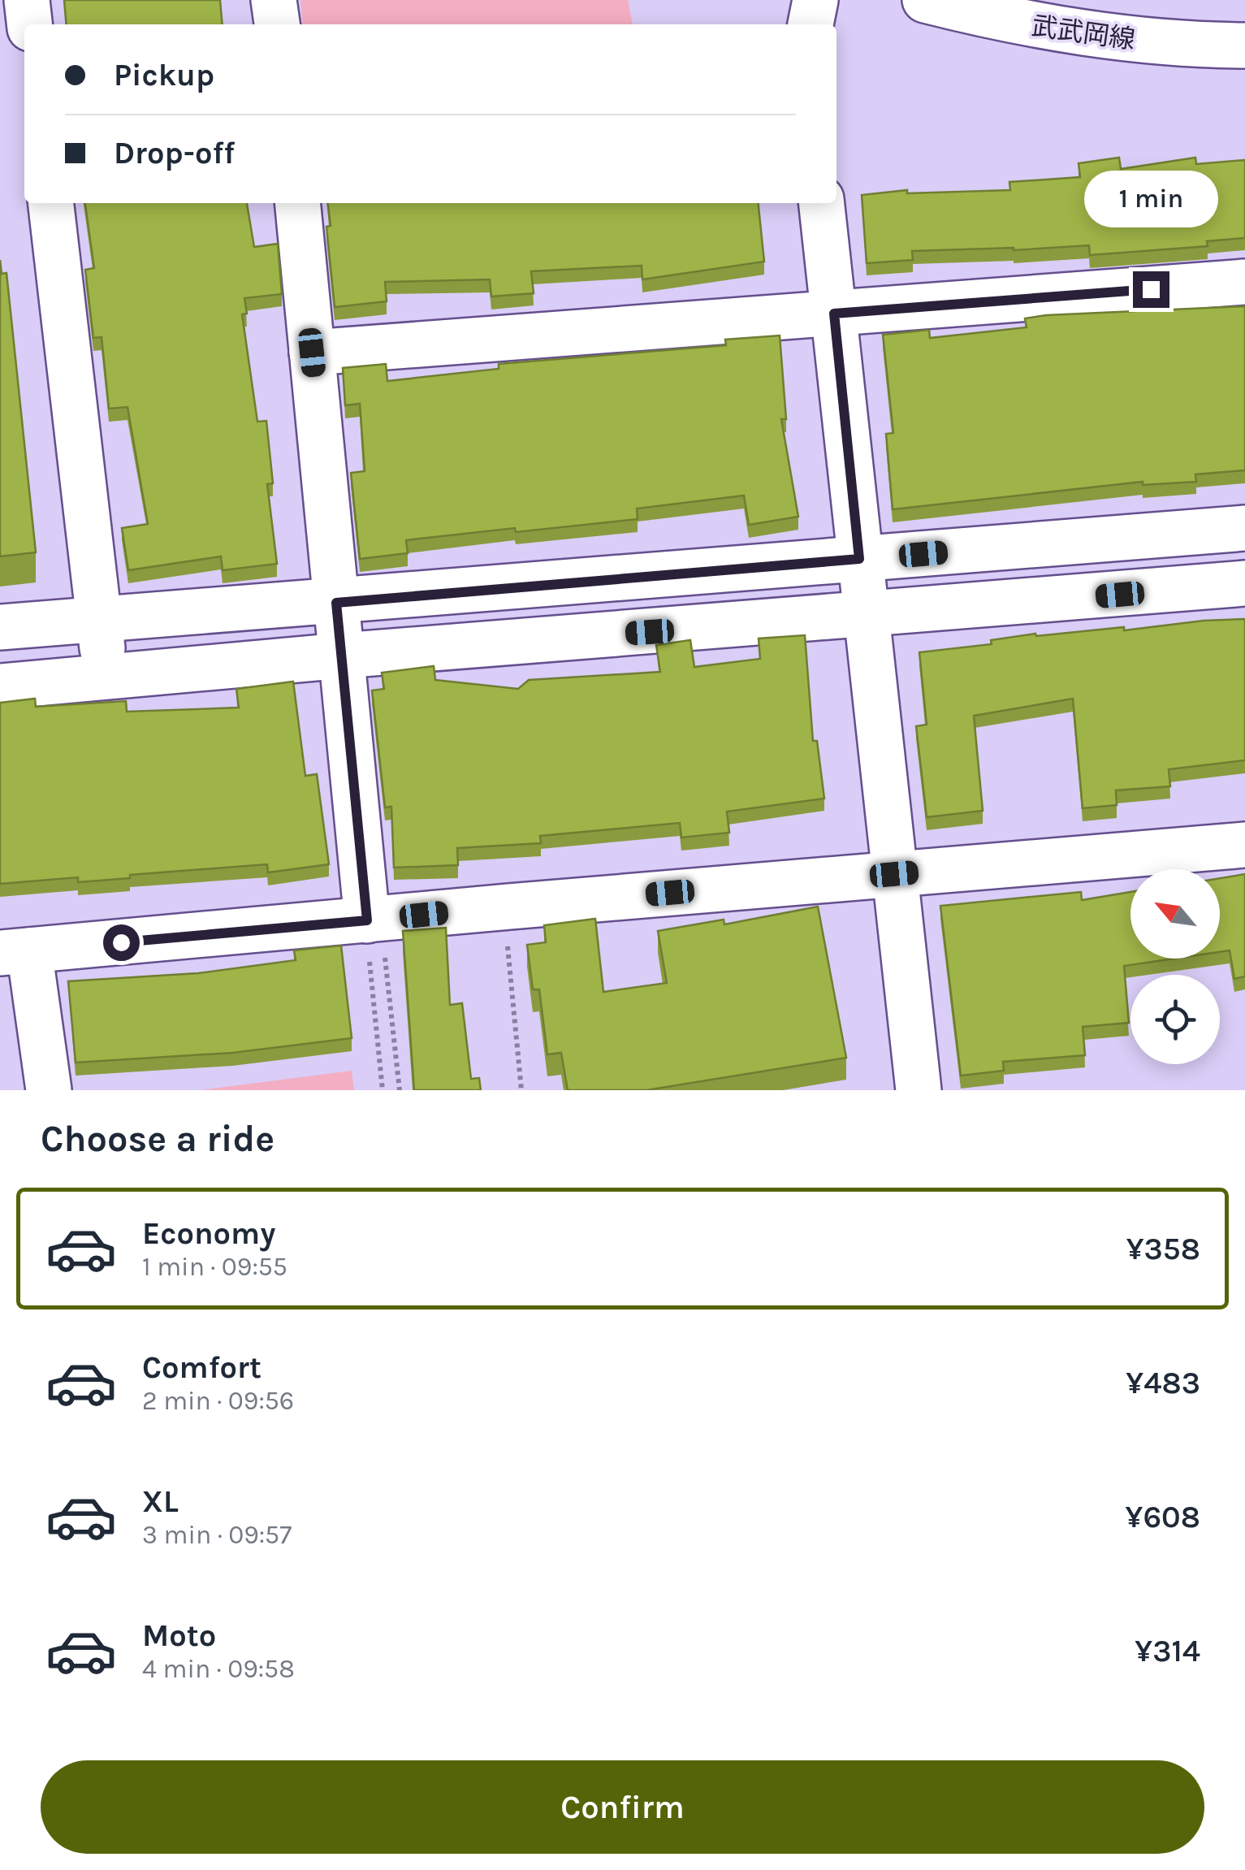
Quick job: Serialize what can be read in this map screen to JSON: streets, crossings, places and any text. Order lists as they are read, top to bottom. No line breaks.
{"streets":{"street":["武武岡線"]},"north":"top left","page":{"banner":["Pickup","Drop-off"],"bubble":"1 min","heading":"Choose a ride","list":[{"name":"Economy","note":"1 min · 09:55","value":"¥358"},{"name":"Comfort","note":"2 min · 09:56","value":"¥483"},{"name":"XL","note":"3 min · 09:57","value":"¥608"},{"name":"Moto","note":"4 min · 09:58","value":"¥314"}],"buttons":"Confirm"}}
